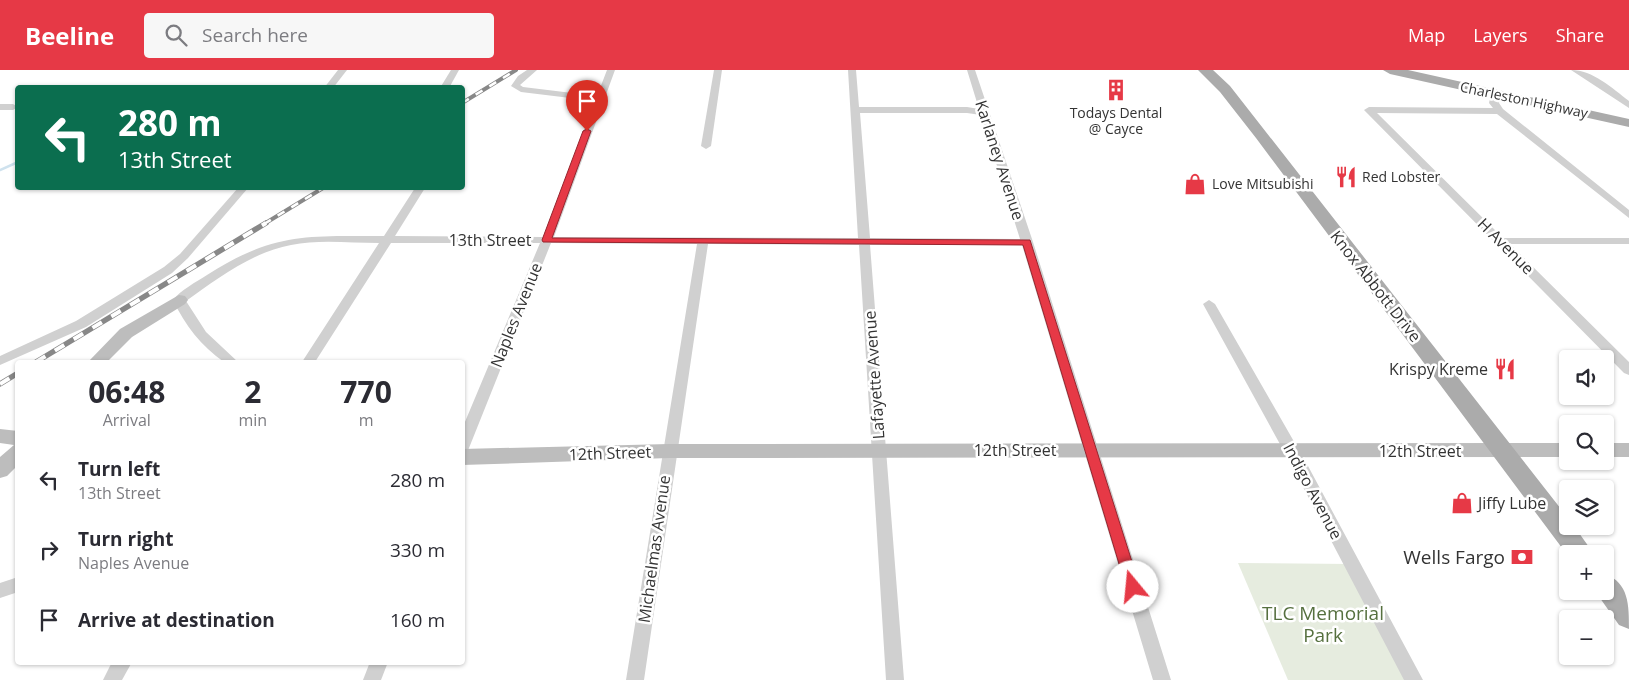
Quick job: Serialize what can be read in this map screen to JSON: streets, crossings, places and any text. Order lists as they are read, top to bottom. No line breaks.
{"streets":{"main road":["Charleston Highway","Knox Abbott Drive","12th Street"],"street":["Karlaney Avenue","13th Street","H Avenue","Naples Avenue","Lafayette Avenue","Indigo Avenue","Michaelmas Avenue"]},"crossings":[["Karlaney Avenue","13th Street"],["Karlaney Avenue","12th Street"],["13th Street","Naples Avenue"],["13th Street","Lafayette Avenue"],["13th Street","Michaelmas Avenue"],["Knox Abbott Drive","12th Street"],["Lafayette Avenue","12th Street"],["12th Street","Indigo Avenue"],["12th Street","Michaelmas Avenue"]],"parks":["TLC Memorial Park"],"places":{"building":["Todays Dental @ Cayce"],"restaurant":["Red Lobster","Krispy Kreme"],"shop":["Love Mitsubishi","Jiffy Lube"],"bank":["Wells Fargo"]},"page":{"header":"Beeline","search":"Search here","nav":["Map","Layers","Share"],"turn":["280 m","13th Street"],"map_buttons":["+","−"],"eta":["06:48","Arrival","2","min","770","m"],"list":[{"name":"Turn left","note":"13th Street","value":"280 m"},{"name":"Turn right","note":"Naples Avenue","value":"330 m"},{"name":"Arrive at destination","value":"160 m"}]}}
